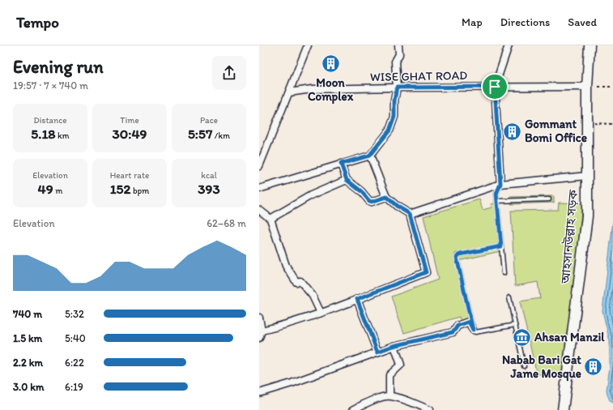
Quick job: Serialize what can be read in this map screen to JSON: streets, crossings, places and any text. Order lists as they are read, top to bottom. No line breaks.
{"streets":{"street":["WISE GHAT ROAD","আহসানউল্লাহ সড়ক"]},"crossings":[["WISE GHAT ROAD","আহসানউল্লাহ সড়ক"]],"places":{"building":["Moon Complex","Gommant Bomi Office","Nabab Bari Gat Jame Mosque"],"museum":["Ahsan Manzil"]},"page":{"header":"Tempo","nav":["Map","Directions","Saved"],"heading":["Evening run","19:57 · 7 × 740 m"],"stats":[["Distance","5.18 km"],["Time","30:49"],["Pace","5:57 /km"],["Elevation","49 m"],["Heart rate","152 bpm"],["kcal","393"]],"chart":["Elevation","62–68 m"],"list":[{"name":"740 m","note":"5:32"},{"name":"1.5 km","note":"5:40"},{"name":"2.2 km","note":"6:22"},{"name":"3.0 km","note":"6:19"}]}}
